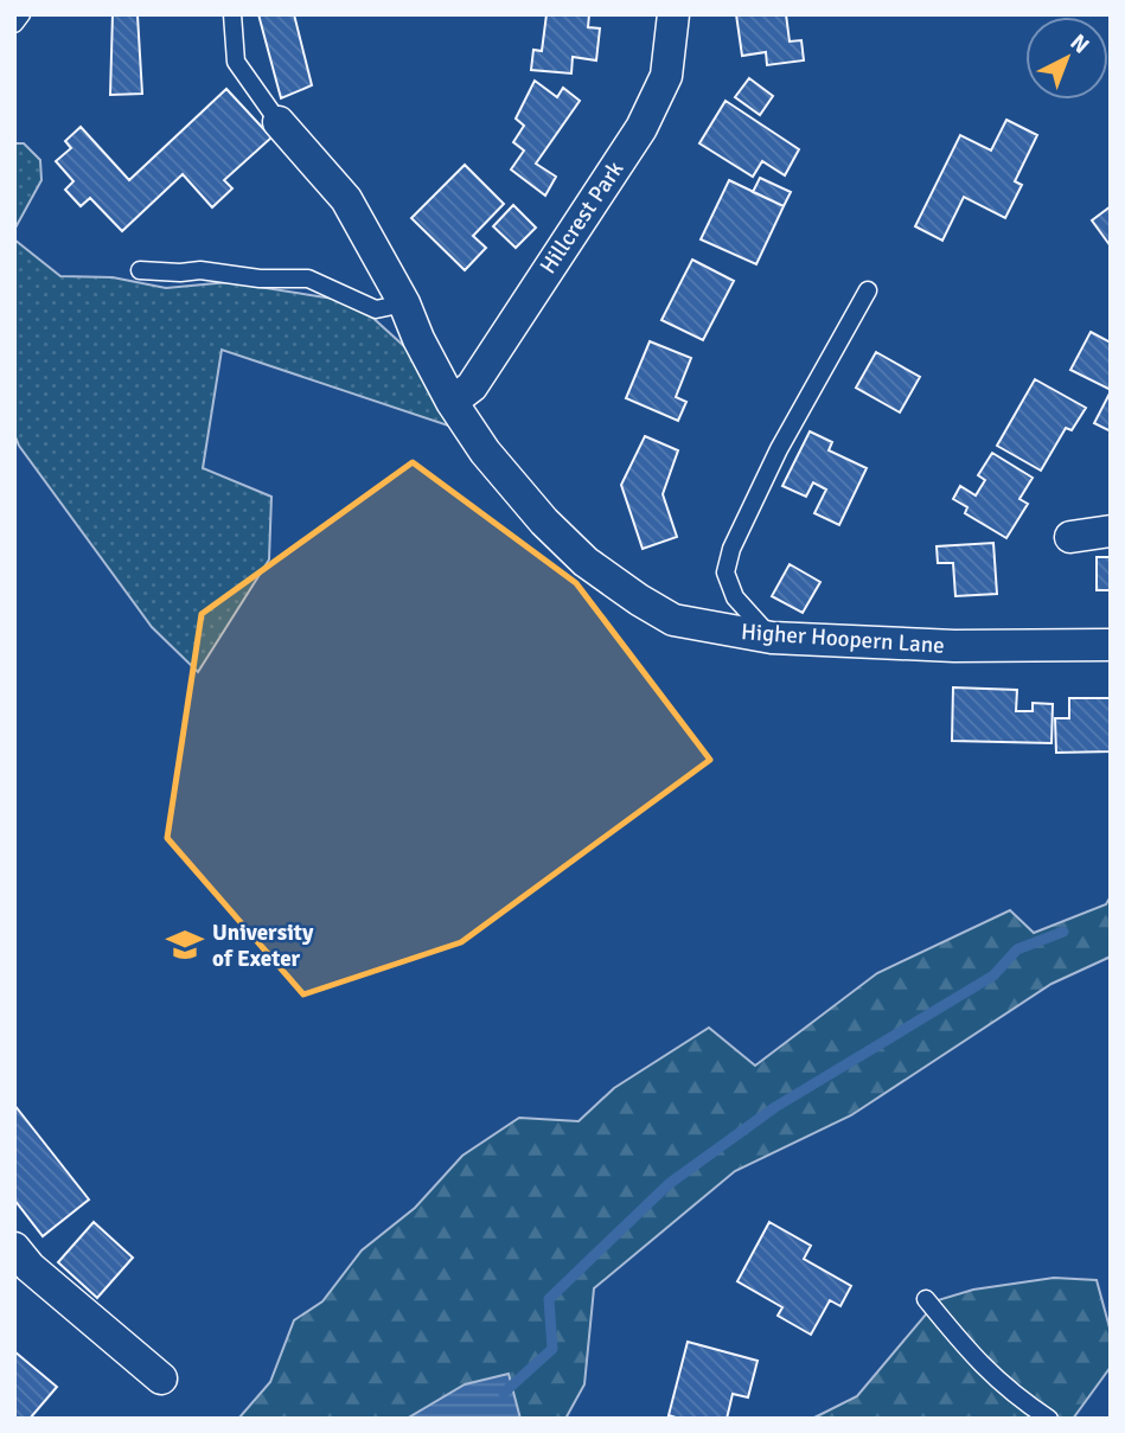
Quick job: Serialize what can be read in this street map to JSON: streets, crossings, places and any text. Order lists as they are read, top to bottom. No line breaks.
{"streets":{"street":["Hillcrest Park","Higher Hoopern Lane"]},"crossings":[["Hillcrest Park","Higher Hoopern Lane"]],"places":{"school or university":["University of Exeter"]},"north":"top right"}
